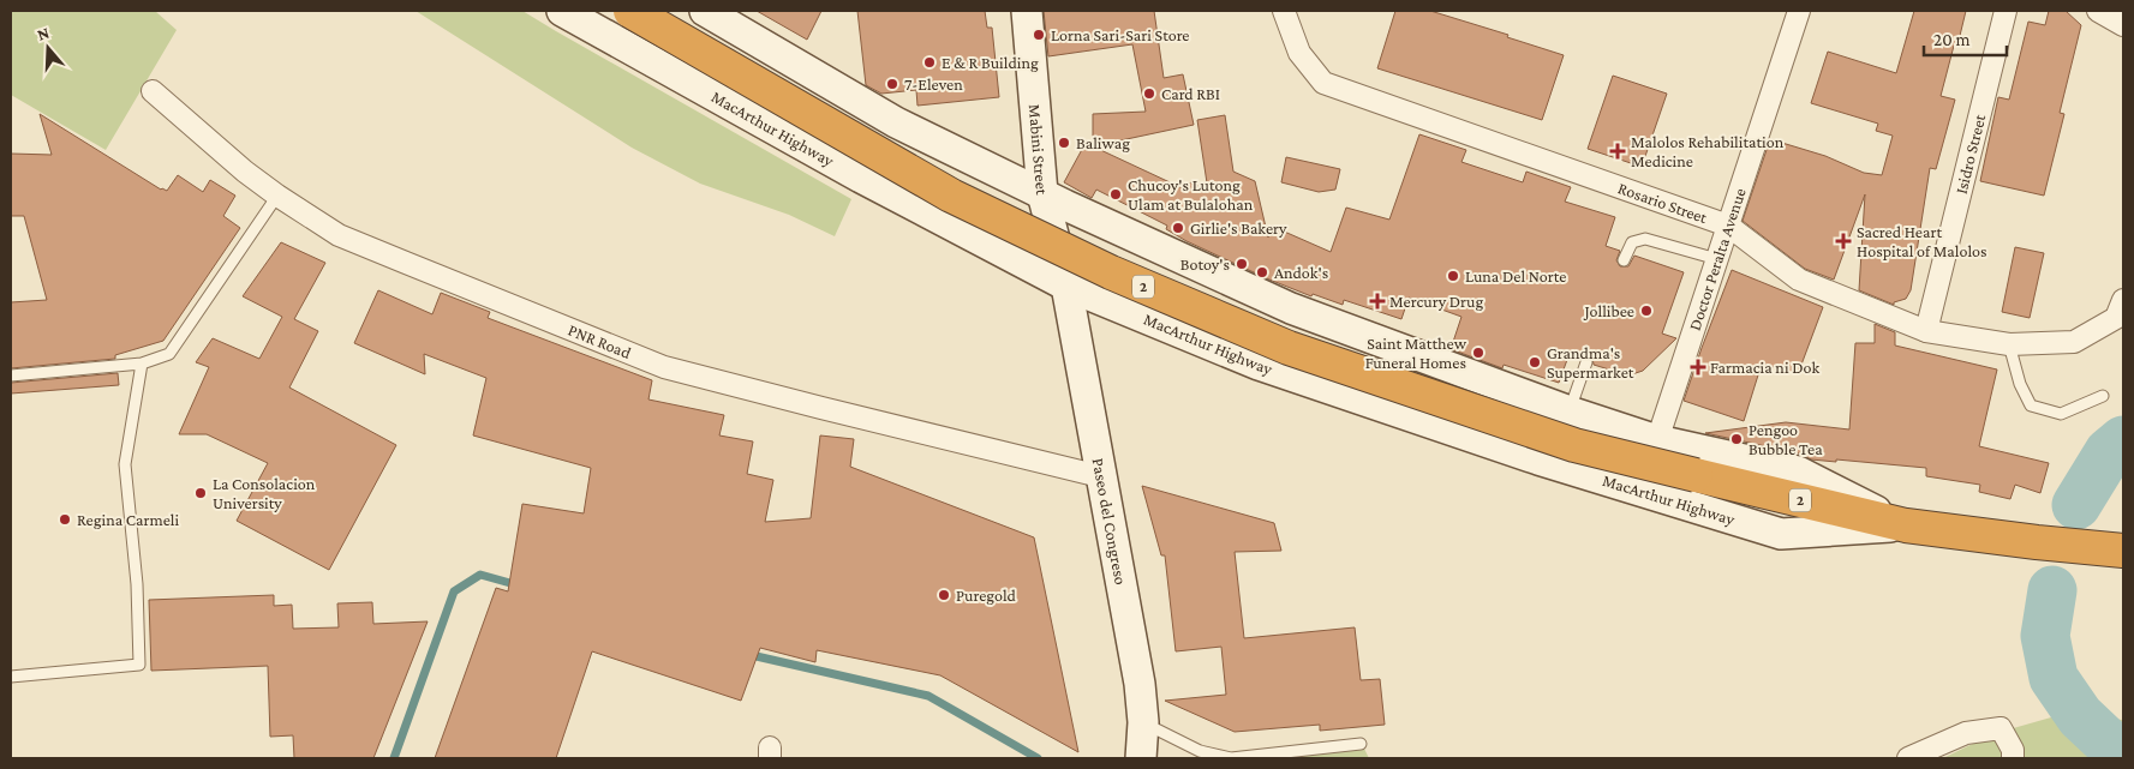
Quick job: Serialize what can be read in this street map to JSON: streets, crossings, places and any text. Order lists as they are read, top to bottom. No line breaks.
{"streets":{"highway":["MacArthur Highway","2"],"main road":["Mabini Street","Paseo del Congreso"],"street":["Isidro Street","Rosario Street","Doctor Peralta Avenue","PNR Road"]},"crossings":[["MacArthur Highway","Mabini Street"],["MacArthur Highway","Doctor Peralta Avenue"],["MacArthur Highway","Paseo del Congreso"],["Mabini Street","Paseo del Congreso"],["Isidro Street","Rosario Street"],["Rosario Street","Doctor Peralta Avenue"],["PNR Road","Paseo del Congreso"]],"places":{"other":["Lorna Sari-Sari Store","E & R Building","7-Eleven","Card RBI","Baliwag","Chucoy's Lutong Ulam at Bulalohan","Girlie's Bakery","Botoy's","Andok's","Luna Del Norte","Jollibee","Saint Matthew Funeral Homes","Grandma's Supermarket","Pengoo Bubble Tea","La Consolacion University","Regina Carmeli","Puregold"],"health":["Malolos Rehabilitation Medicine","Sacred Heart Hospital of Malolos","Mercury Drug","Farmacia ni Dok"]},"scale_bar":"20 m","north":"top"}
